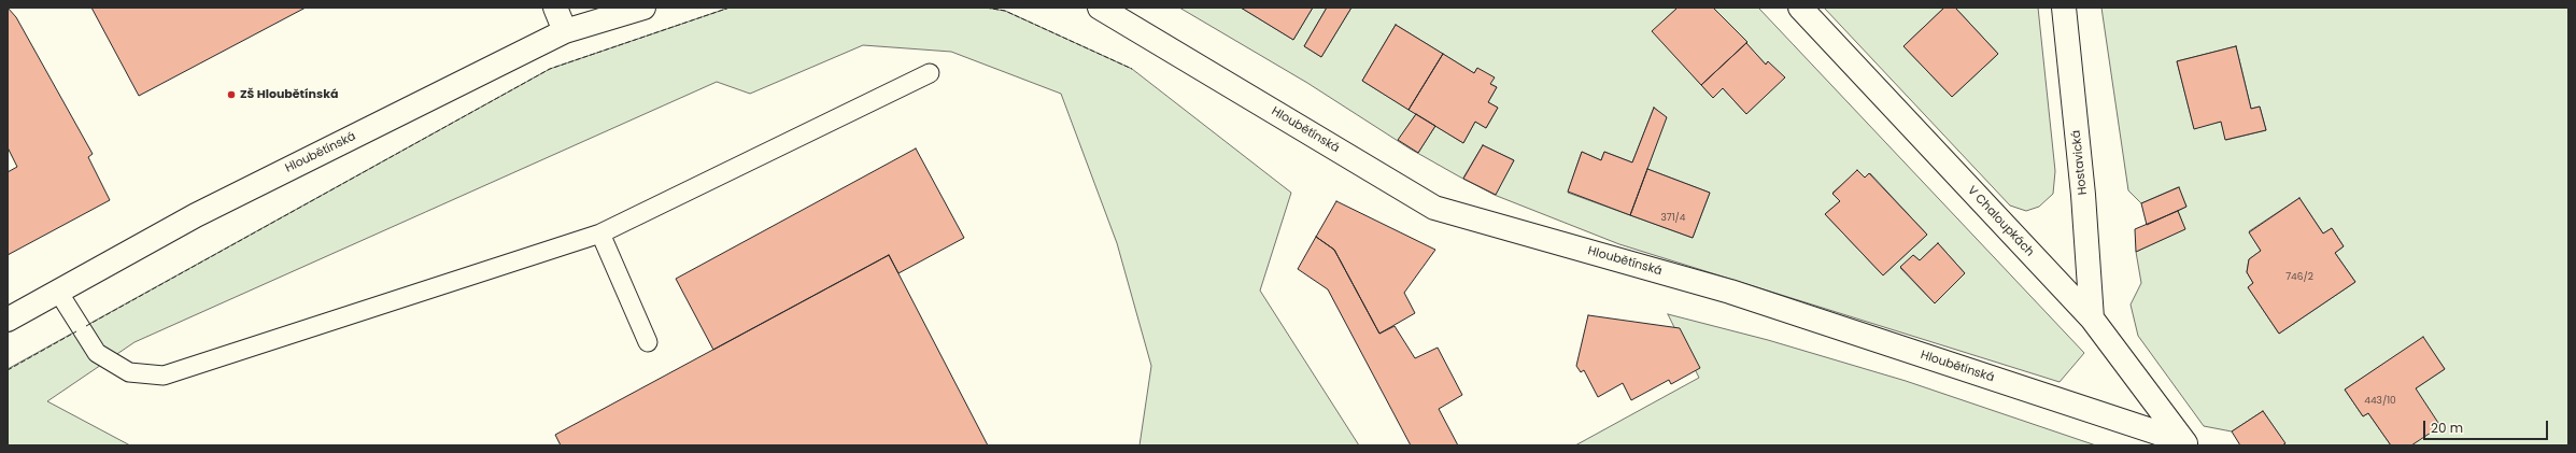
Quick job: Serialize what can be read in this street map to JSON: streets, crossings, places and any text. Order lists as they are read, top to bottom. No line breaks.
{"streets":{"street":["Hloubětínská","Hostavická","V Chaloupkách"]},"crossings":[["Hloubětínská","V Chaloupkách"],["Hostavická","V Chaloupkách"]],"places":["ZŠ Hloubětínská"],"house_numbers":["371/4","746/2","443/10"],"scale_bar":"20 m"}
